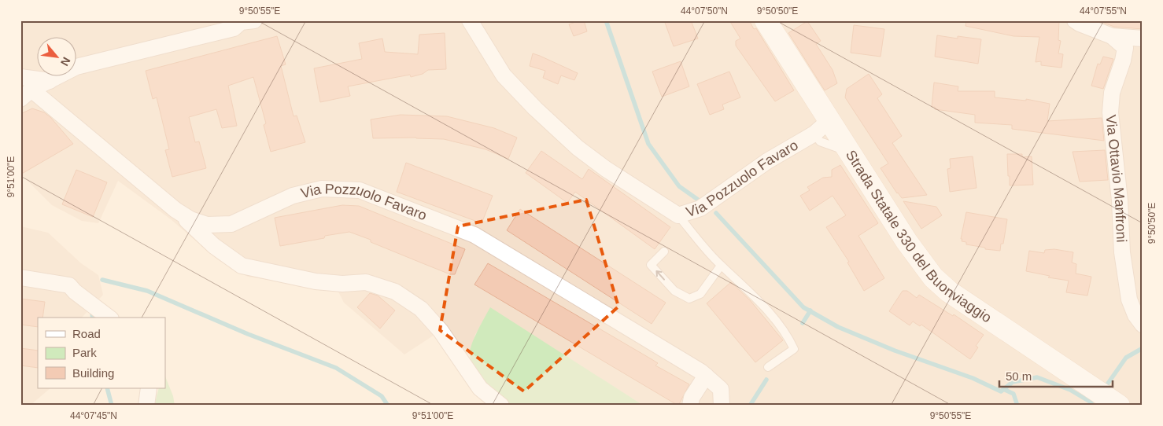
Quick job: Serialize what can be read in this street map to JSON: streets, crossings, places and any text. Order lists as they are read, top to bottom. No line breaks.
{"streets":{"main road":["Strada Statale 330 del Buonviaggio"],"street":["Via Pozzuolo Favaro","Via Ottavio Manfroni"]},"crossings":[["Via Pozzuolo Favaro","Strada Statale 330 del Buonviaggio"]],"legend":["Road","Park","Building"],"scale_bar":"50 m","north":"bottom right","coordinates":["9°50'55\"E","44°07'50\"N","9°50'50\"E","44°07'55\"N","9°51'00\"E","44°07'45\"N"]}
